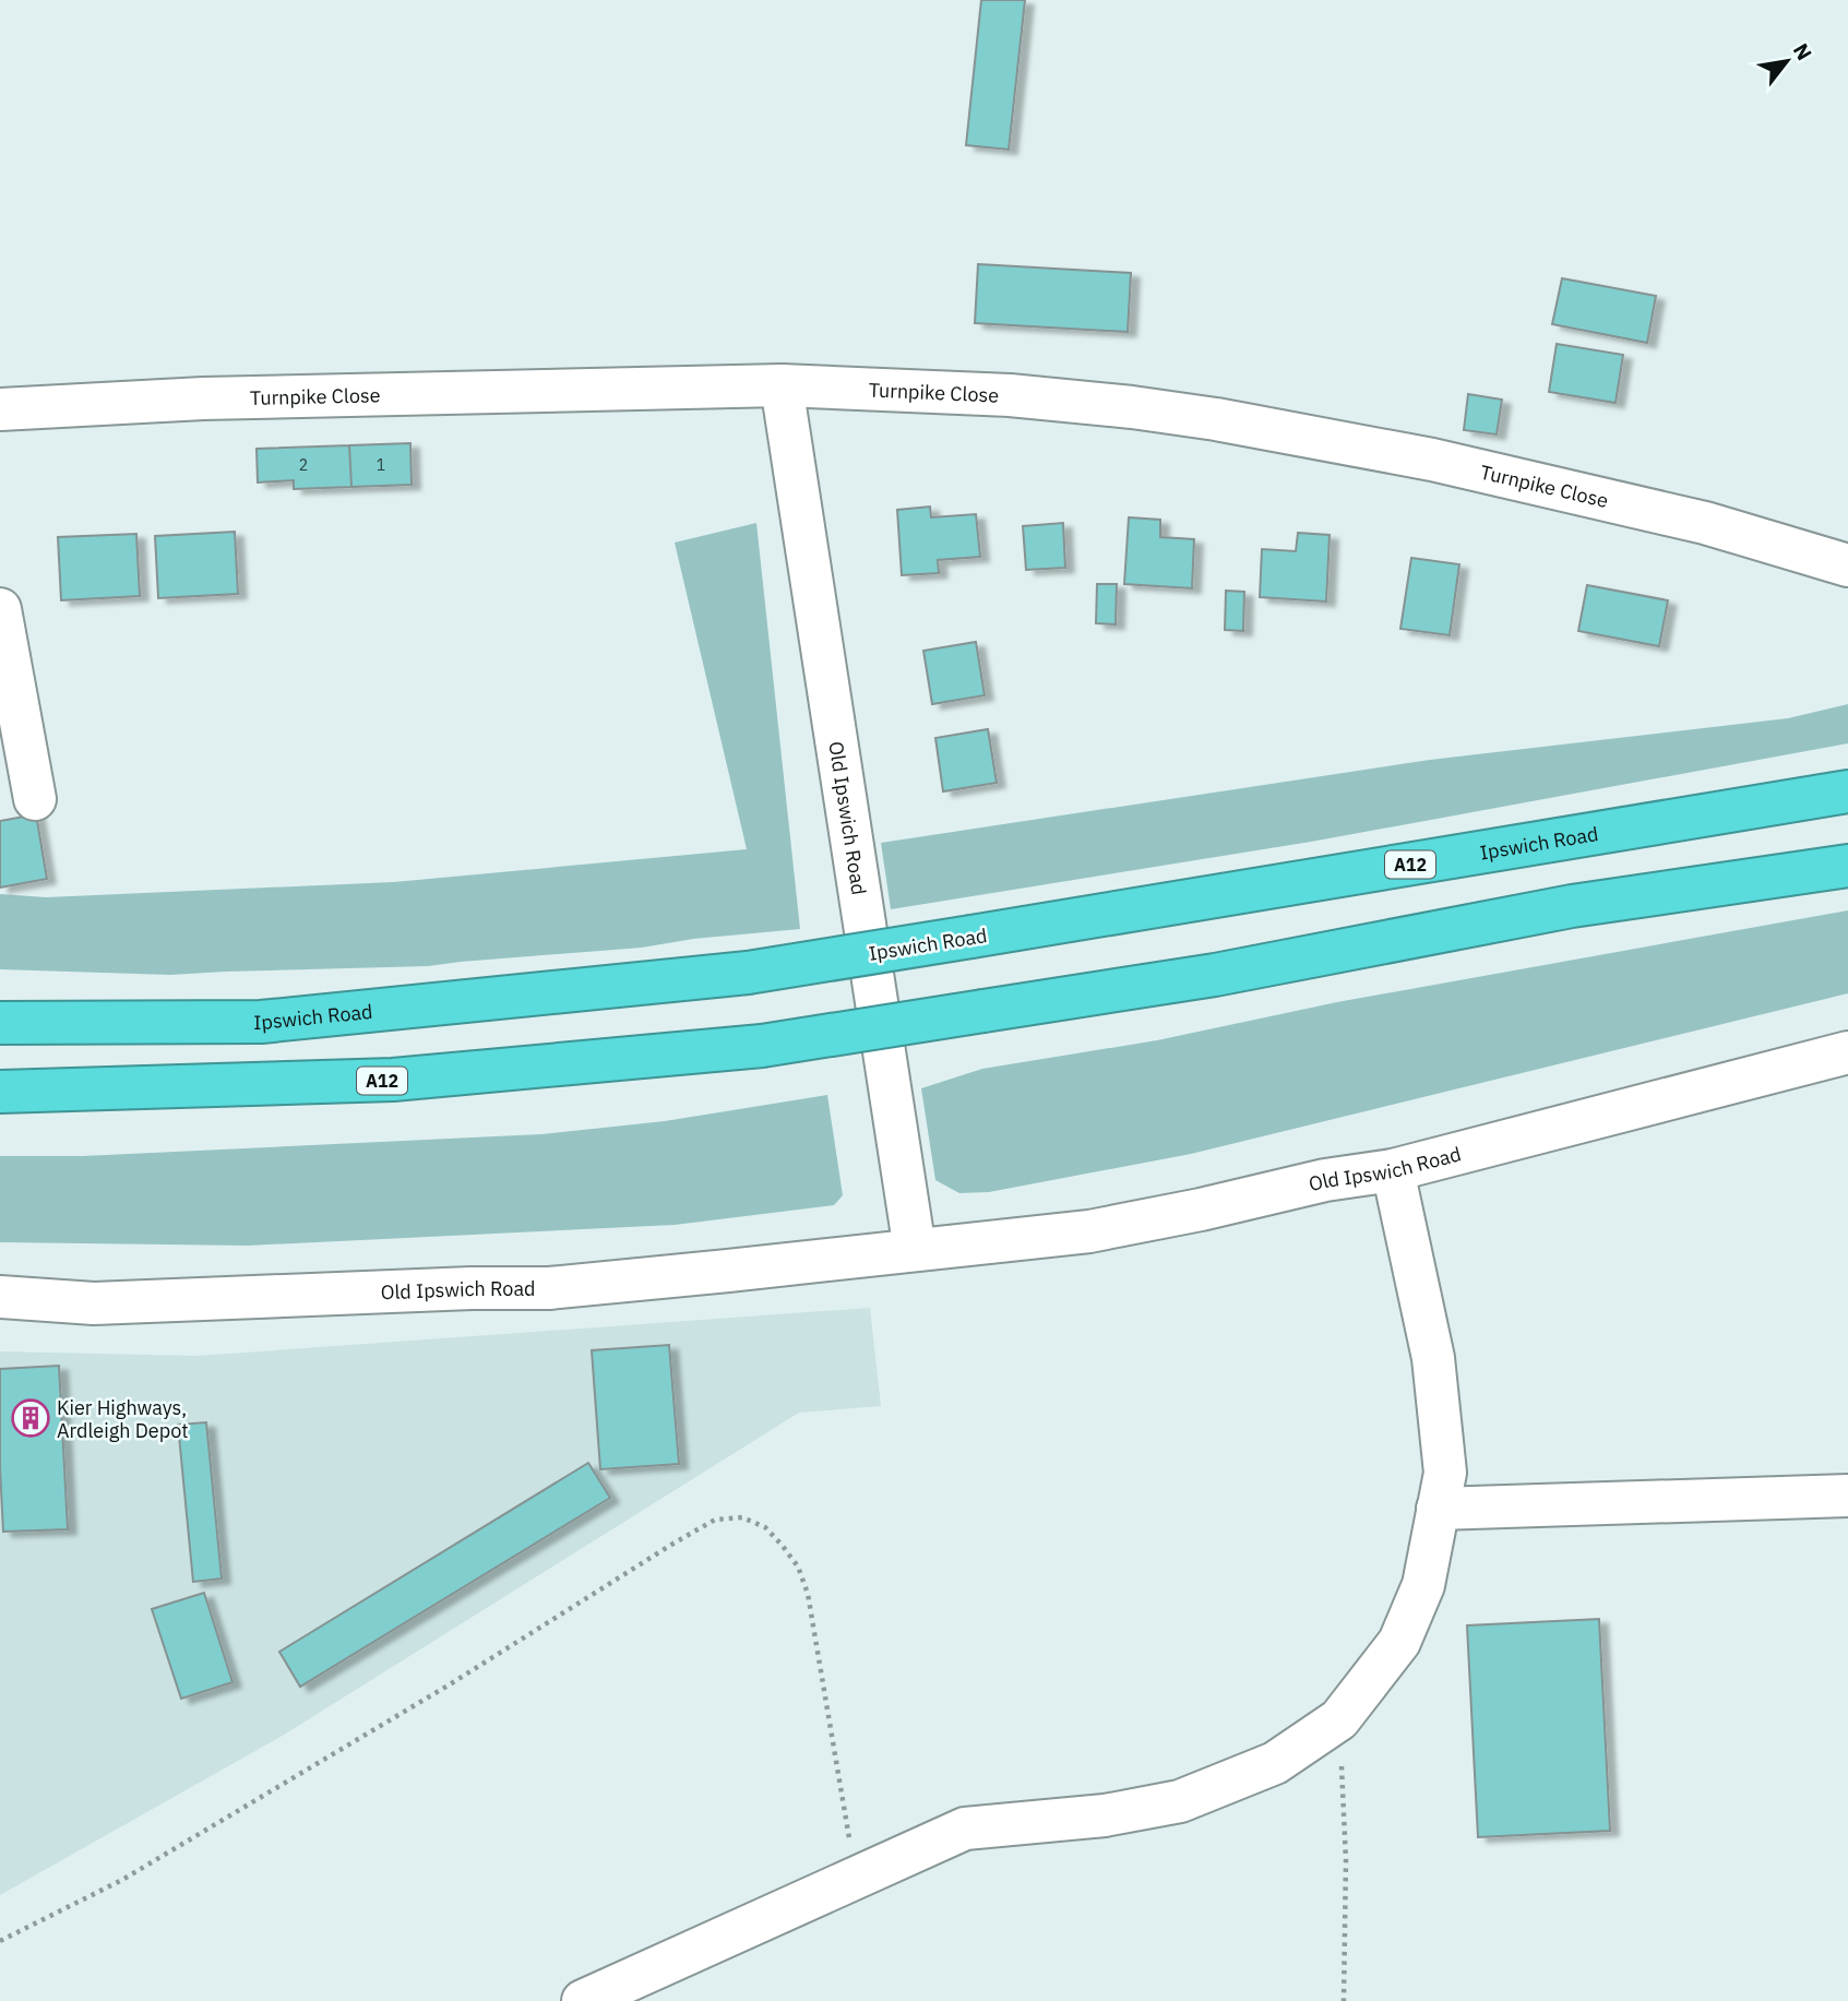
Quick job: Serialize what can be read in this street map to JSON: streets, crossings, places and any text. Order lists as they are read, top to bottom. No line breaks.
{"streets":{"highway":["Ipswich Road","A12"],"street":["Turnpike Close","Old Ipswich Road"]},"crossings":[["Turnpike Close","Old Ipswich Road"],["Old Ipswich Road","A12"]],"places":{"building":["Kier Highways, Ardleigh Depot"]},"house_numbers":["2","1"],"north":"top right"}
